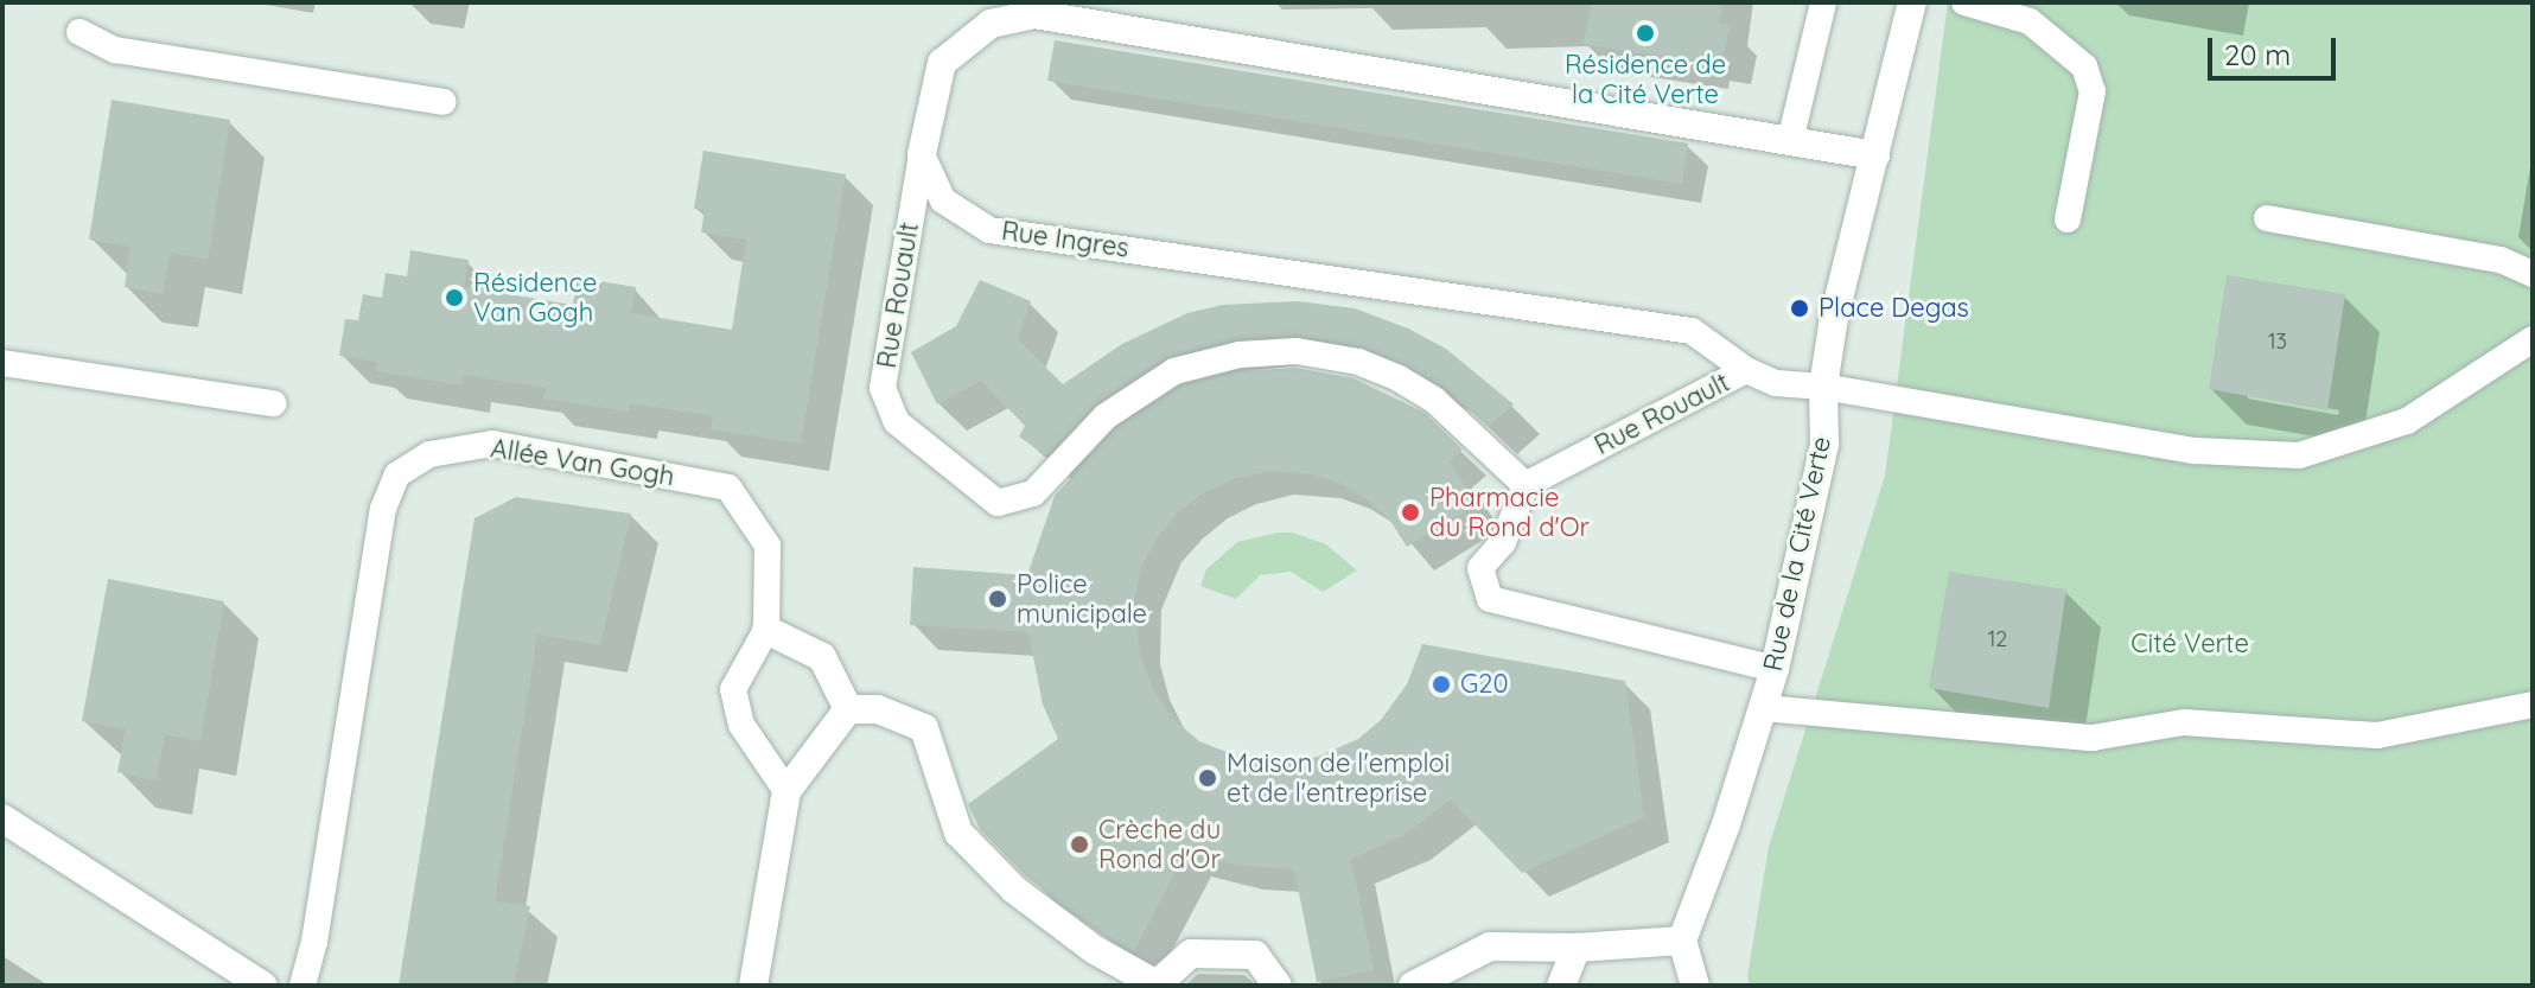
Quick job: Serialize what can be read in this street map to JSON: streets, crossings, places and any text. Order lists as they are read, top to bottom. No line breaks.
{"streets":{"street":["Rue de la Cité Verte"],"lane":["Rue Ingres","Rue Rouault","Allée Van Gogh"]},"crossings":[["Rue Ingres","Rue Rouault"],["Rue Ingres","Rue de la Cité Verte"]],"parks":["Cité Verte"],"places":["Résidence de la Cité Verte","Résidence Van Gogh","Place Degas","Pharmacie du Rond d'Or","Police municipale","G20","Maison de l'emploi et de l'entreprise","Crèche du Rond d'Or"],"house_numbers":["13","12"],"scale_bar":"20 m"}
